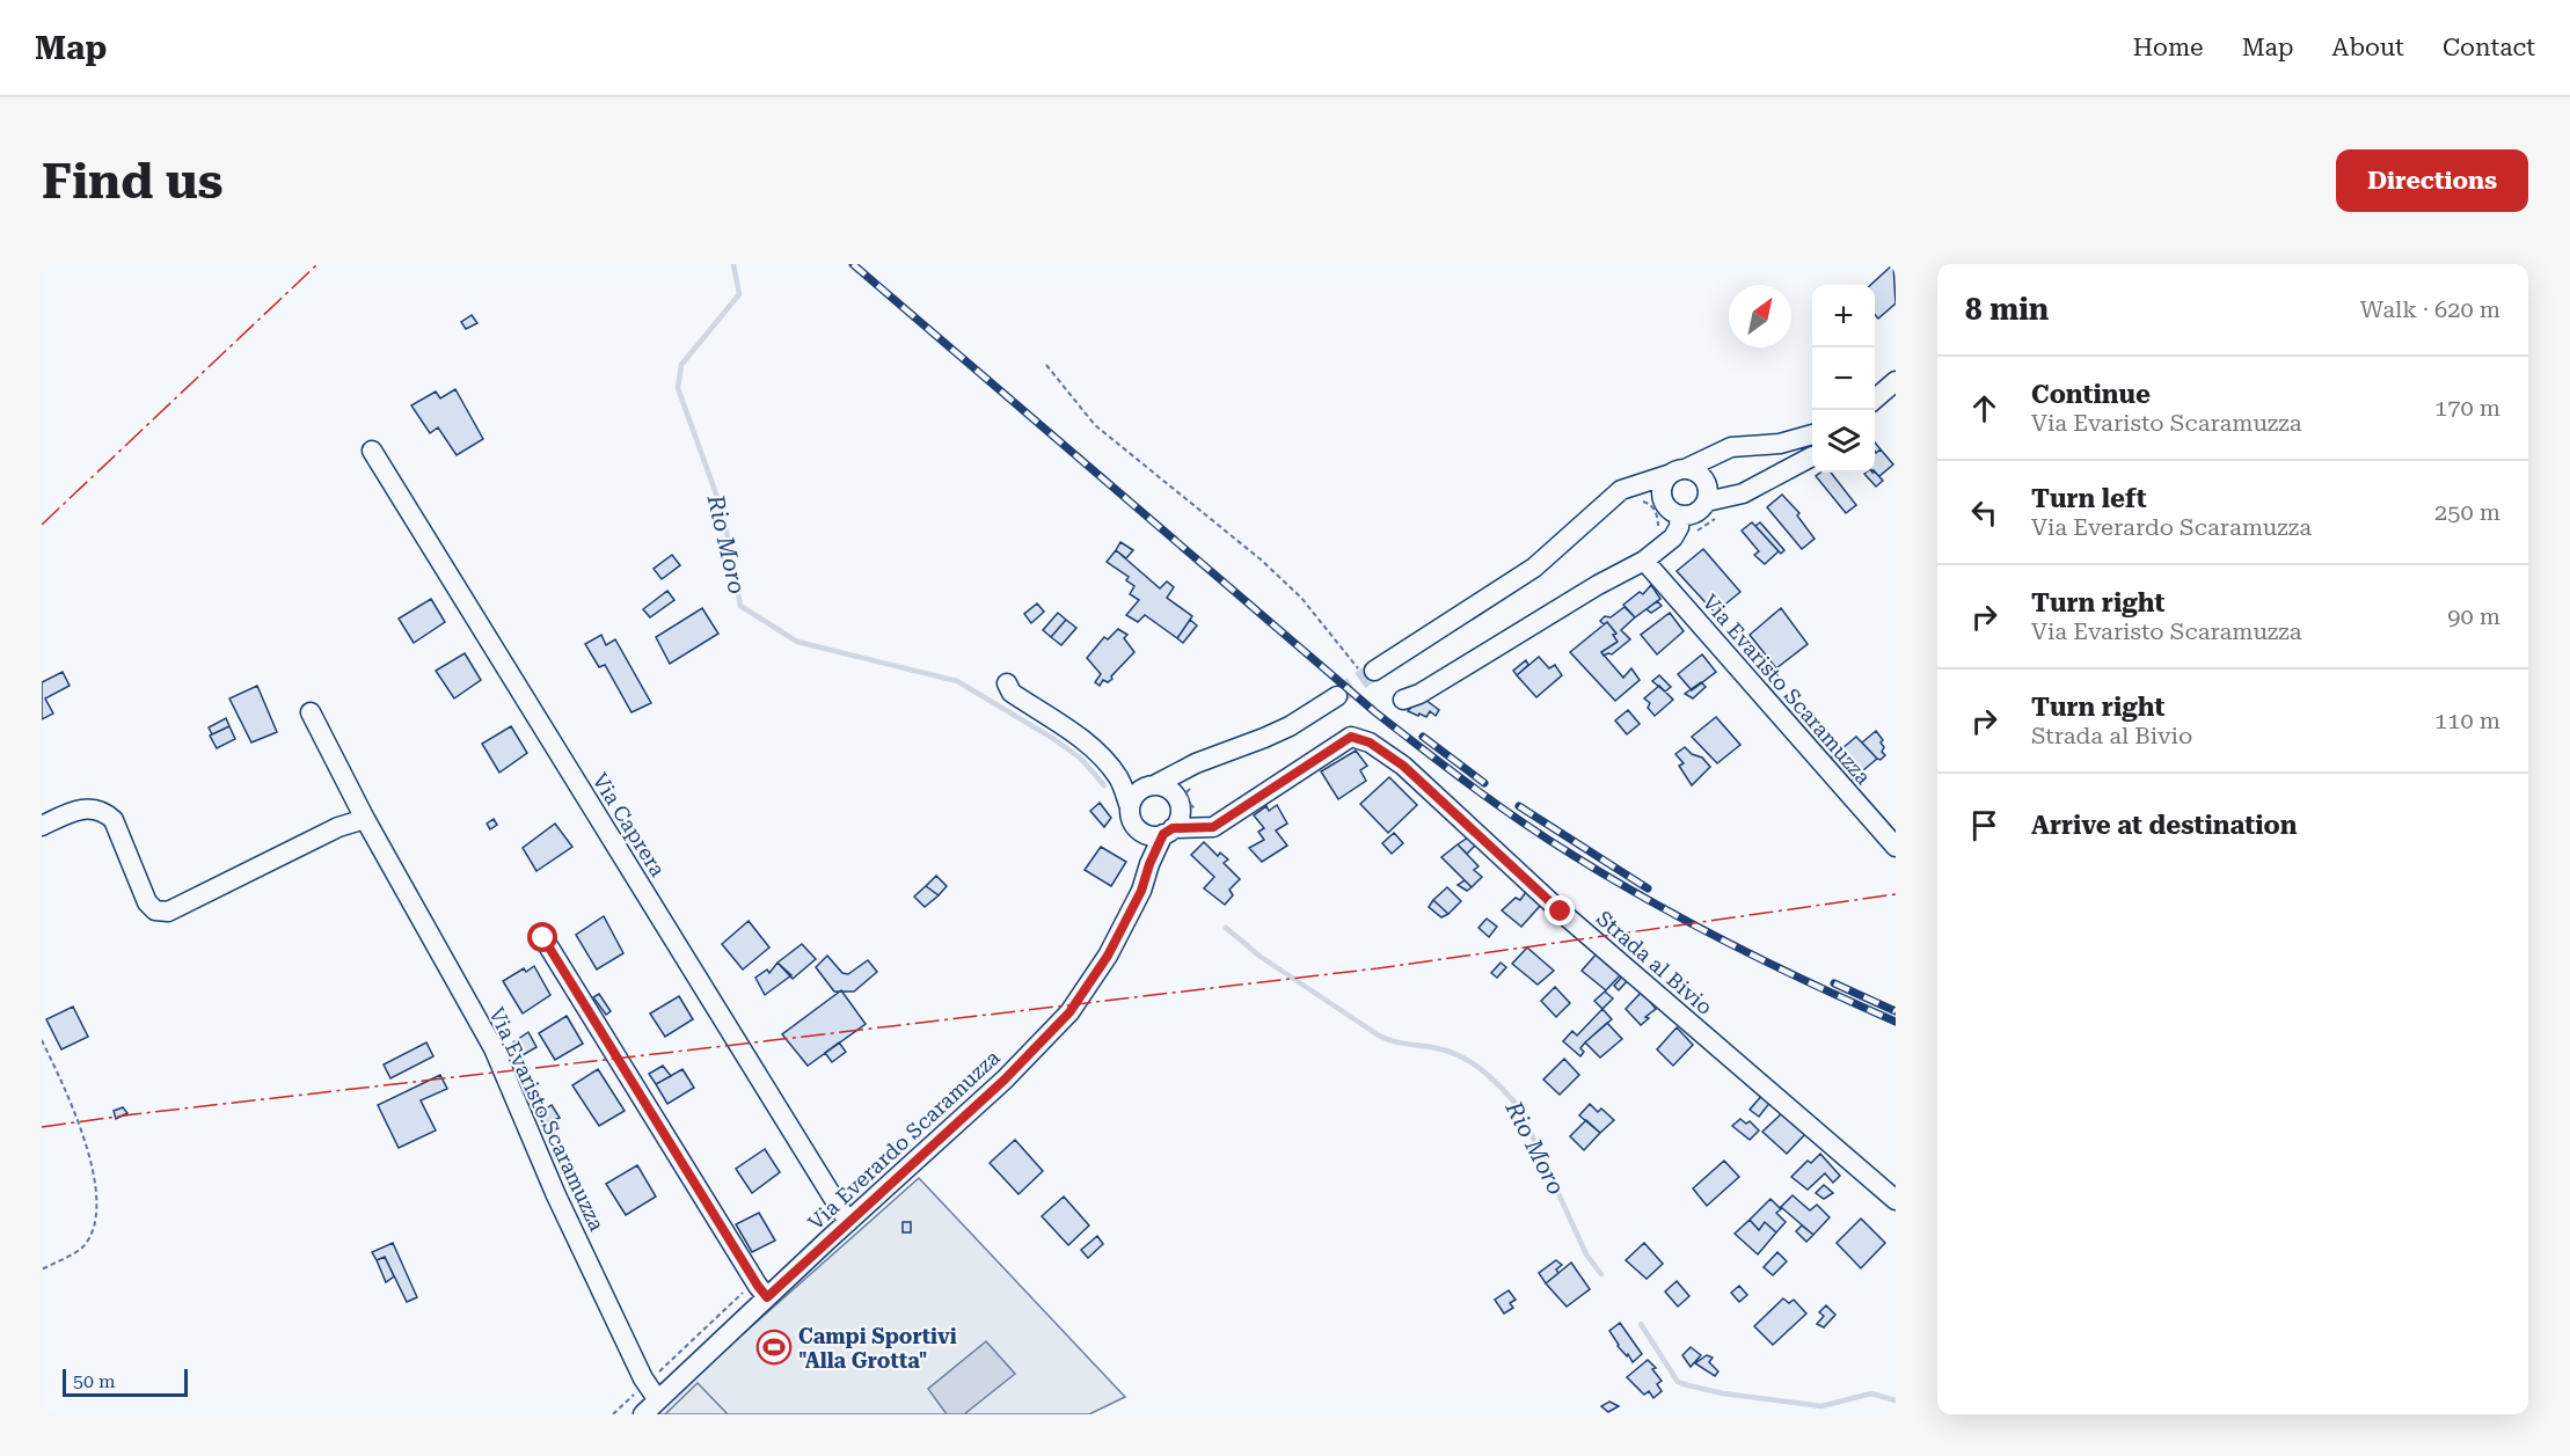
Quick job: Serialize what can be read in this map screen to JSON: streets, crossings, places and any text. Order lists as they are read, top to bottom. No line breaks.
{"streets":{"street":["Via Evaristo Scaramuzza","Via Caprera","Strada al Bivio","Via Everardo Scaramuzza"]},"crossings":[["Via Evaristo Scaramuzza","Via Everardo Scaramuzza"],["Via Caprera","Via Everardo Scaramuzza"]],"water":["Rio Moro"],"places":{"sports":["Campi Sportivi \"Alla Grotta\""]},"scale_bar":"50 m","north":"top right","page":{"header":"Map","nav":["Home","Map","About","Contact"],"buttons":"Directions","title":"Find us","heading":["8 min","Walk · 620 m"],"map_buttons":["+","−"],"list":[["Continue","Via Evaristo Scaramuzza","170 m"],["Turn left","Via Everardo Scaramuzza","250 m"],["Turn right","Via Evaristo Scaramuzza","90 m"],["Turn right","Strada al Bivio","110 m"],"Arrive at destination"],"scale":"50 m"}}
